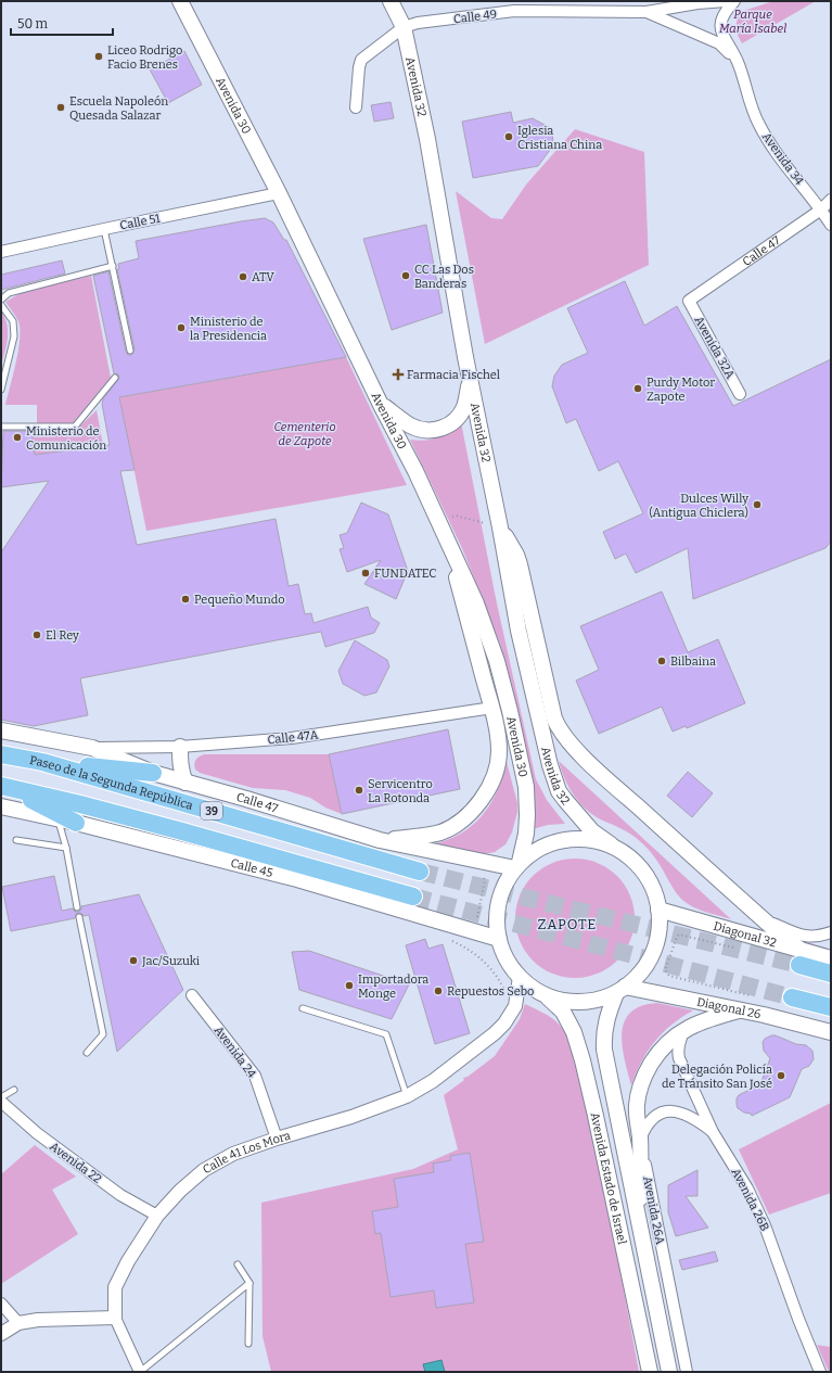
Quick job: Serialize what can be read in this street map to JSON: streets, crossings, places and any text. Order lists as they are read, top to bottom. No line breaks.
{"streets":{"highway":["Paseo de la Segunda República","39"],"main road":["Avenida 32","Avenida 30","Calle 47","Calle 45","Diagonal 32","Diagonal 26","Avenida Estado de Israel"],"street":["Calle 49","Avenida 34","Calle 51","Avenida 32A","Calle 47A","Avenida 24","Calle 41 Los Mora","Avenida 22","Avenida 26B","Avenida 26A"]},"crossings":[["Calle 49","Avenida 32"],["Calle 49","Avenida 34"],["Avenida 32","Diagonal 32"],["Avenida 30","Calle 51"],["Avenida 30","Calle 47"],["Avenida 34","Calle 47"],["Calle 47","Avenida 32A"],["Calle 47","Calle 47A"],["Diagonal 26","Avenida Estado de Israel"],["Avenida 24","Calle 41 Los Mora"],["Calle 41 Los Mora","Avenida 22"]],"districts":["ZAPOTE"],"parks":["Parque María Isabel","Cementerio de Zapote"],"places":{"other":["Liceo Rodrigo Facio Brenes","Escuela Napoleón Quesada Salazar","Iglesia Cristiana China","CC Las Dos Banderas","ATV","Ministerio de la Presidencia","Purdy Motor Zapote","Ministerio de Comunicación","Dulces Willy (Antigua Chiclera)","FUNDATEC","Pequeño Mundo","El Rey","Bilbaina","Servicentro La Rotonda","Jac/Suzuki","Importadora Monge","Repuestos Sebo","Delegación Policía de Tránsito San José"],"health":["Farmacia Fischel"]},"scale_bar":"50 m"}
